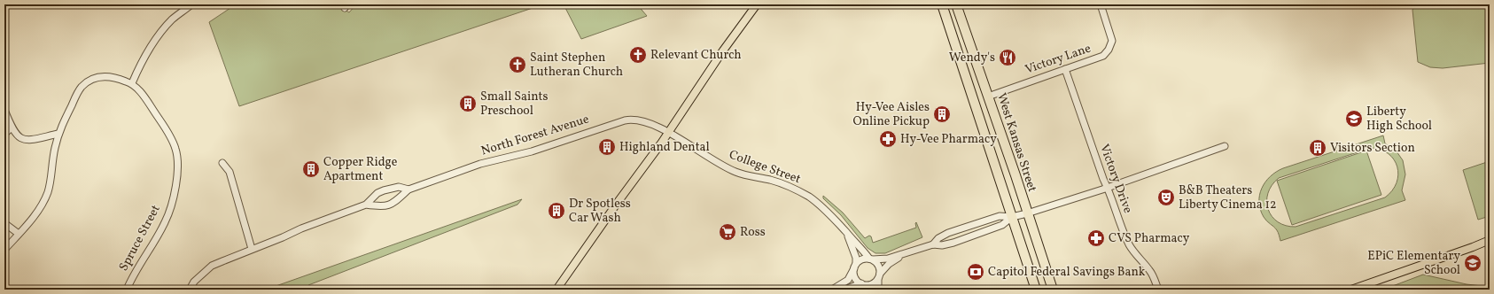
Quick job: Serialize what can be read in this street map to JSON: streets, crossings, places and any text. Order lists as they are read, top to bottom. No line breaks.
{"streets":{"highway":["West Kansas Street"],"street":["Victory Lane","North Forest Avenue","College Street","Victory Drive","Spruce Street"]},"crossings":[["Victory Lane","West Kansas Street"],["Victory Lane","Victory Drive"],["North Forest Avenue","College Street"]],"places":{"church":["Relevant Church","Saint Stephen Lutheran Church"],"restaurant":["Wendy's"],"building":["Small Saints Preschool","Hy-Vee Aisles Online Pickup","Highland Dental","Visitors Section","Copper Ridge Apartment","Dr Spotless Car Wash"],"school or university":["Liberty High School","EPiC Elementary School"],"pharmacy":["Hy-Vee Pharmacy","CVS Pharmacy"],"theatre":["B&B Theaters Liberty Cinema 12"],"supermarket":["Ross"],"bank":["Capitol Federal Savings Bank"]}}
